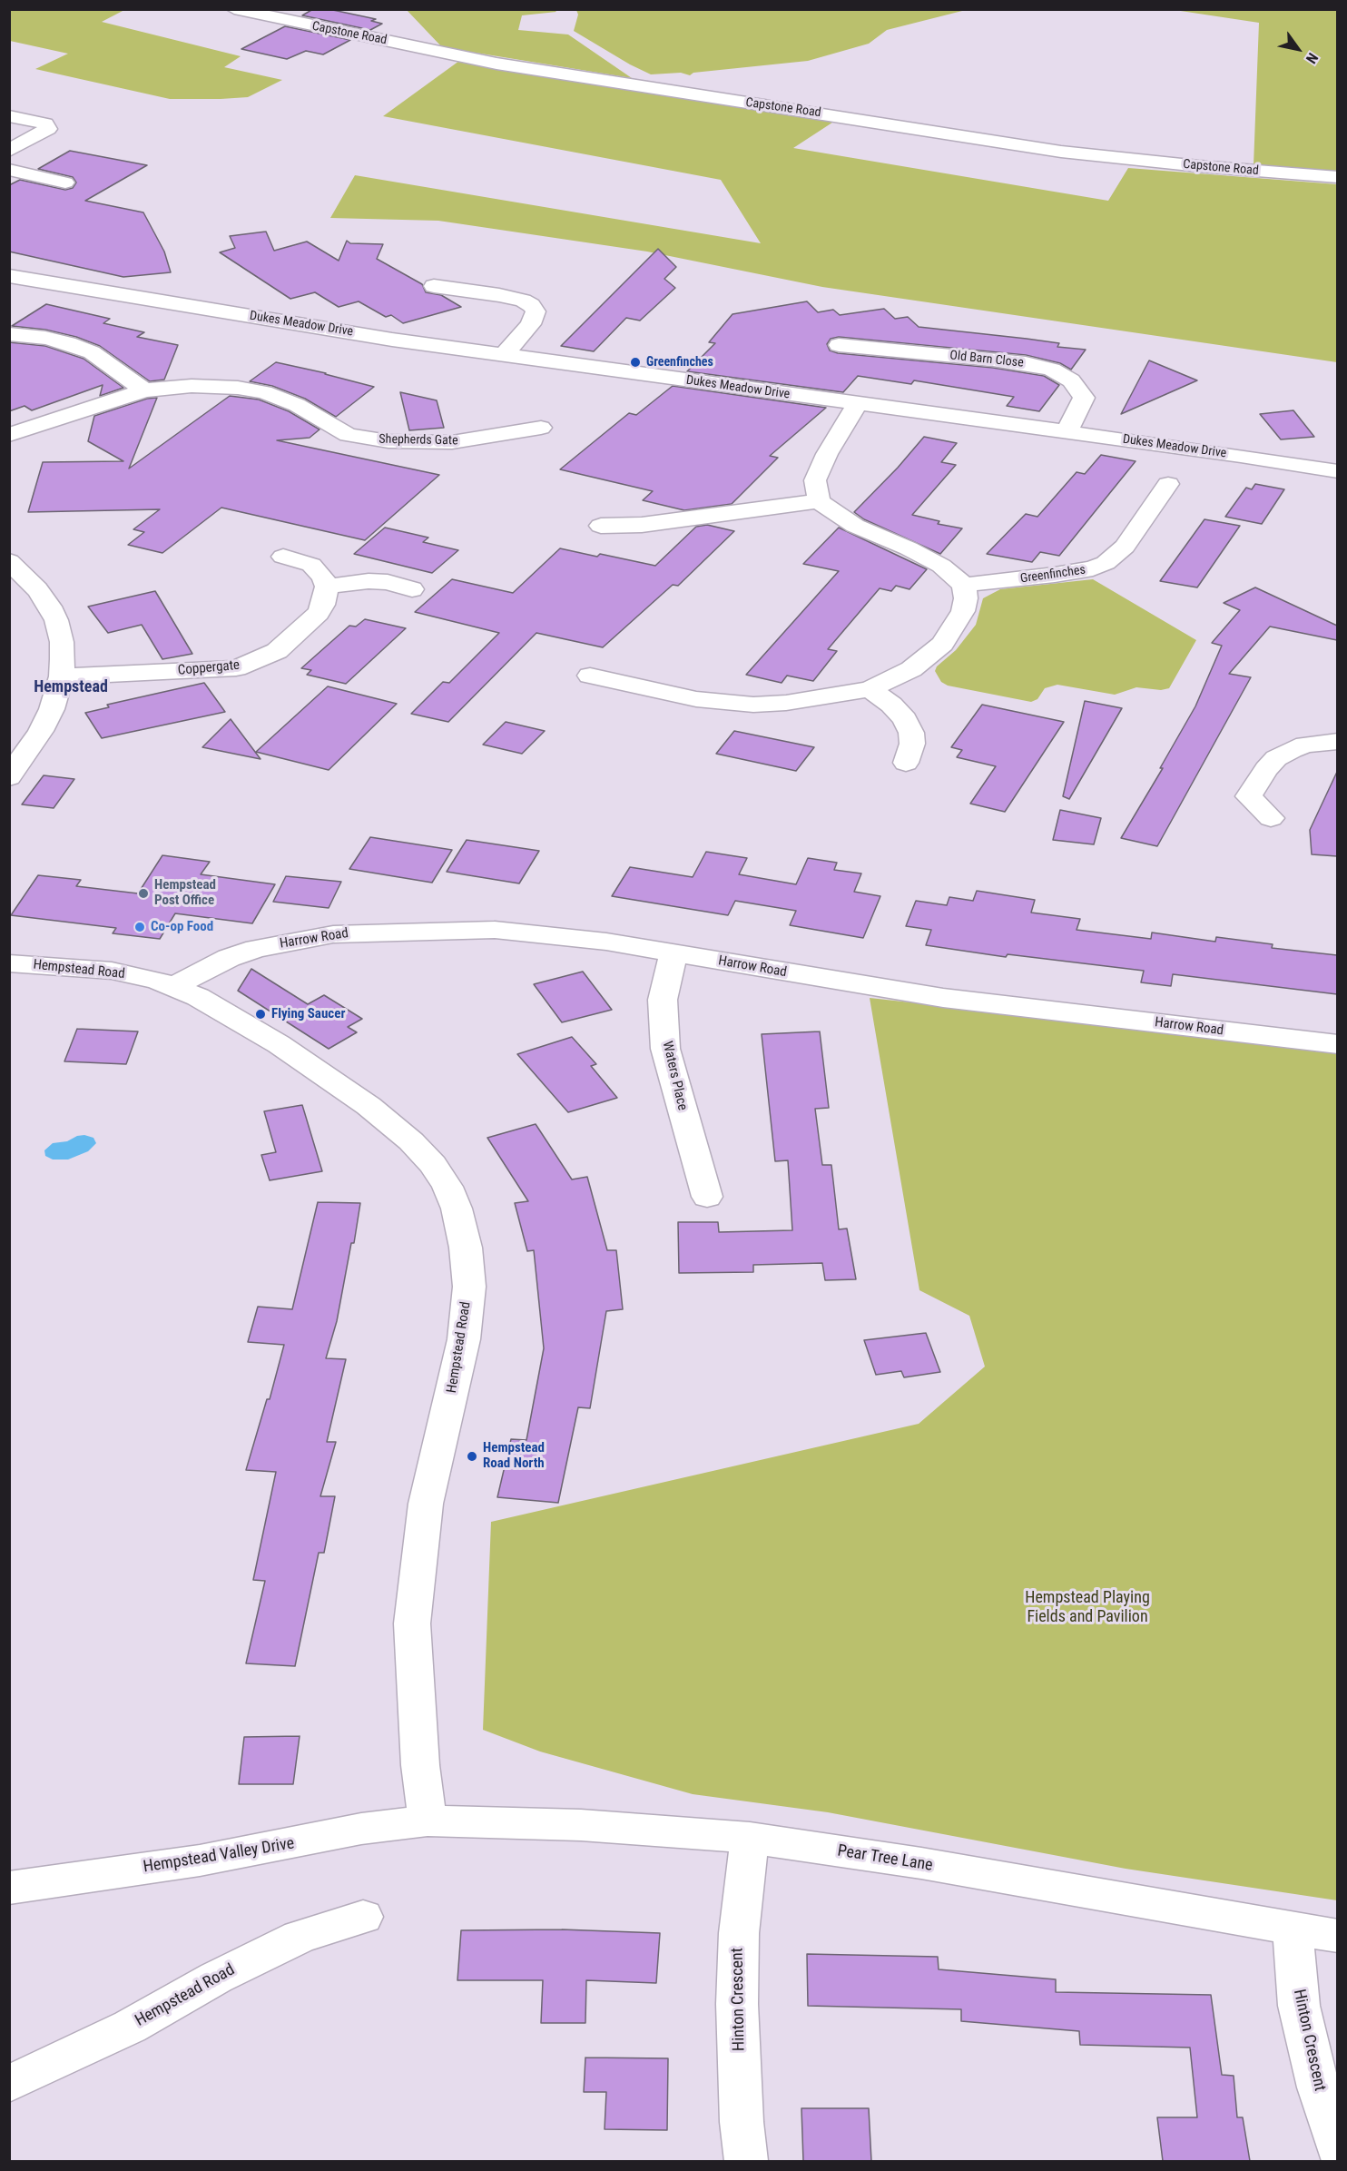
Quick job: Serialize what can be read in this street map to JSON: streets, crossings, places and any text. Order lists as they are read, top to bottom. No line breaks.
{"streets":{"street":["Capstone Road","Dukes Meadow Drive","Old Barn Close","Shepherds Gate","Greenfinches","Coppergate","Harrow Road","Hempstead Road","Waters Place","Hempstead Valley Drive","Pear Tree Lane","Hinton Crescent"]},"crossings":[["Dukes Meadow Drive","Old Barn Close"],["Harrow Road","Hempstead Road"],["Harrow Road","Waters Place"],["Hempstead Road","Hempstead Valley Drive"],["Hempstead Road","Pear Tree Lane"],["Hempstead Valley Drive","Pear Tree Lane"],["Pear Tree Lane","Hinton Crescent"]],"districts":["Hempstead"],"parks":["Hempstead Playing Fields and Pavilion"],"places":["Greenfinches","Hempstead Post Office","Co-op Food","Flying Saucer","Hempstead Road North"],"north":"bottom right"}
